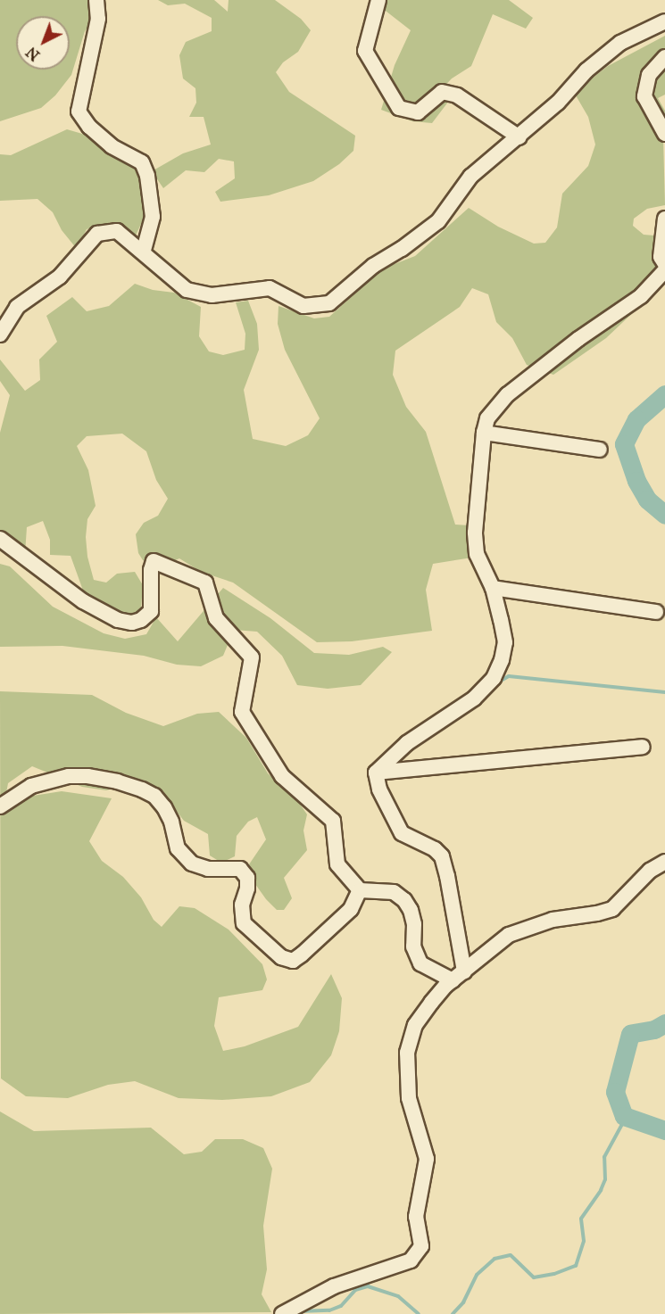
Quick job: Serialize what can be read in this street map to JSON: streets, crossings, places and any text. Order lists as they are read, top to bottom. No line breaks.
{"north":"bottom left"}
